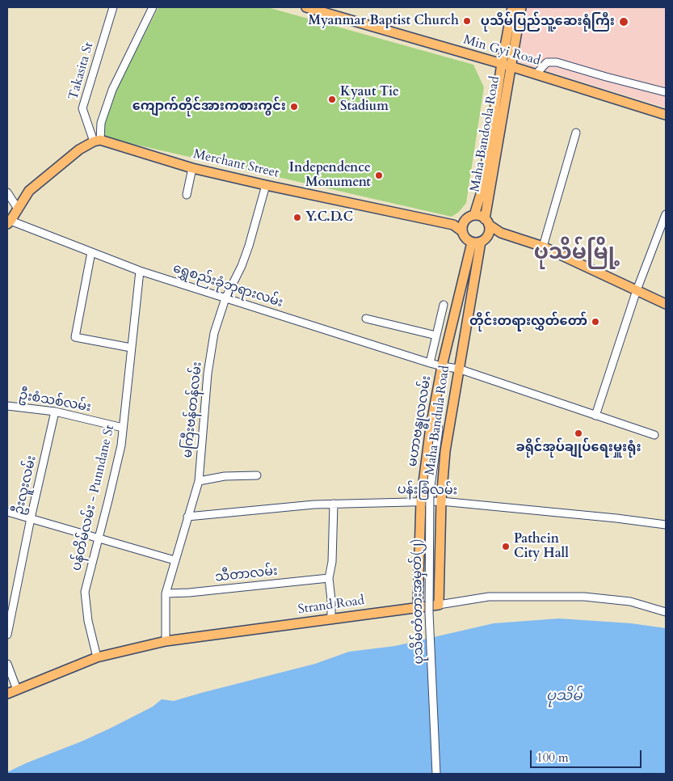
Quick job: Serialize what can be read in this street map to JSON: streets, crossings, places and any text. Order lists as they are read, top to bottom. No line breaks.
{"streets":{"main road":["Min Gyi Road","Maha Bandoola Road","Merchant Street","Maha Bandula Road","မဟာဗန္ဓုလလမ်း","Strand Road"],"street":["Takasita St","ရွှေစည်းခုံဘုရားလမ်း","ဦးစံသစ်လမ်း","မကြီးဗန်တန်လမ်း","ဦးလူးလမ်း","ပန်းခြံလမ်း","ပန်တိမ်လမ်း - Punndane St","သီတာလမ်း","ပုသိမ်တံတားအမှတ်(၂)"]},"crossings":[["Min Gyi Road","Maha Bandoola Road"],["Takasita St","Merchant Street"],["Maha Bandoola Road","Maha Bandula Road"],["Maha Bandoola Road","မဟာဗန္ဓုလလမ်း"],["Merchant Street","မကြီးဗန်တန်လမ်း"],["ရွှေစည်းခုံဘုရားလမ်း","မကြီးဗန်တန်လမ်း"],["ရွှေစည်းခုံဘုရားလမ်း","Maha Bandula Road"],["ရွှေစည်းခုံဘုရားလမ်း","မဟာဗန္ဓုလလမ်း"],["ရွှေစည်းခုံဘုရားလမ်း","ပန်တိမ်လမ်း - Punndane St"],["ဦးစံသစ်လမ်း","ဦးလူးလမ်း"],["ဦးစံသစ်လမ်း","ပန်တိမ်လမ်း - Punndane St"],["မကြီးဗန်တန်လမ်း","ပန်းခြံလမ်း"],["မကြီးဗန်တန်လမ်း","သီတာလမ်း"],["မကြီးဗန်တန်လမ်း","Strand Road"],["Maha Bandula Road","မဟာဗန္ဓုလလမ်း"],["Maha Bandula Road","ပန်းခြံလမ်း"],["Maha Bandula Road","Strand Road"],["မဟာဗန္ဓုလလမ်း","ပန်းခြံလမ်း"],["မဟာဗန္ဓုလလမ်း","Strand Road"],["ပန်တိမ်လမ်း - Punndane St","Strand Road"]],"districts":["ပုသိမ်မြို့"],"water":["ပုသိမ်"],"places":["Myanmar Baptist Church","ပုသိမ်ပြည်သူ့ဆေးရုံကြီး","Kyaut Tie Stadium","ကျောက်တိုင်အားကစားကွင်း","Independence Monument","Y.C.D.C","တိုင်းတရားလွှတ်တော်","ခရိုင်အုပ်ချုပ်ရေးမှူးရုံး","Pathein City Hall"],"scale_bar":"100 m"}
